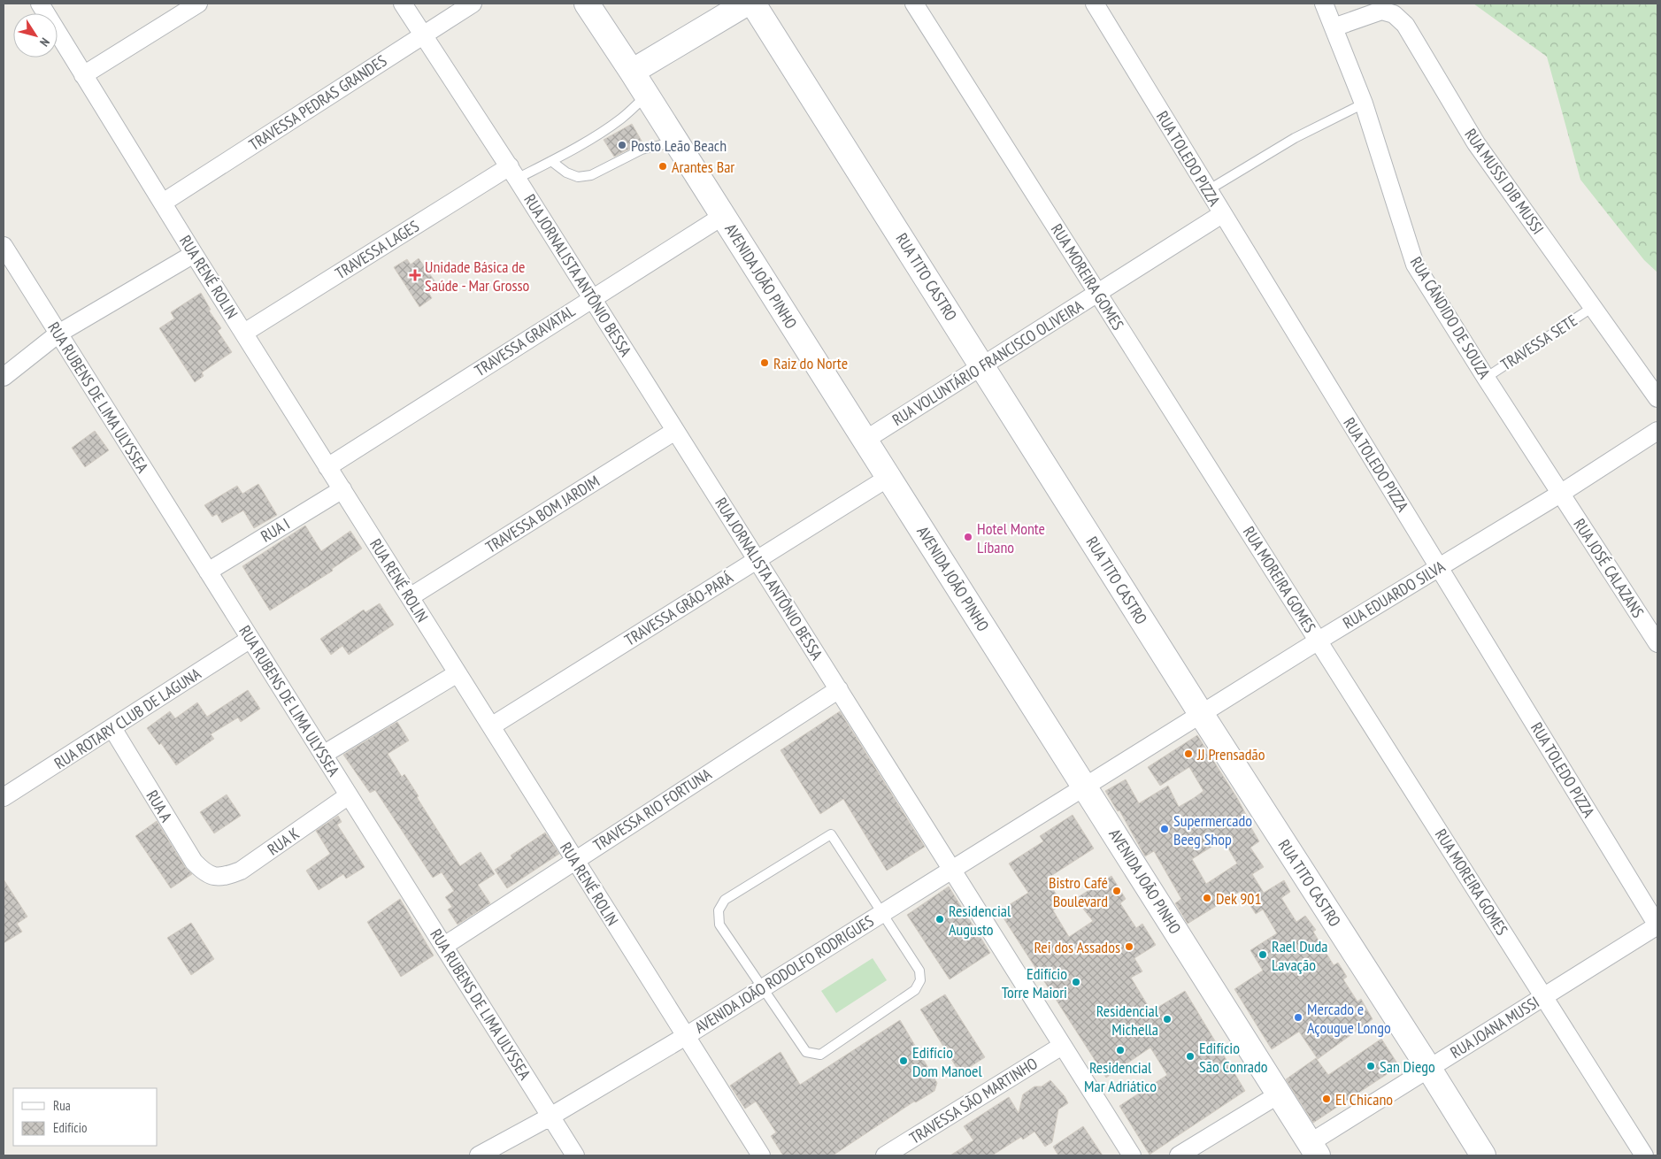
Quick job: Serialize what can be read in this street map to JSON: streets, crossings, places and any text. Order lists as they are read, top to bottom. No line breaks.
{"streets":{"main road":["AVENIDA JOÃO PINHO","RUA TITO CASTRO"],"street":["TRAVESSA PEDRAS GRANDES","RUA TOLEDO PIZZA","RUA MUSSI DIB MUSSI","TRAVESSA LAGES","RUA JORNALISTA ANTÔNIO BESSA","RUA RENÉ ROLIN","RUA MOREIRA GOMES","RUA CÂNDIDO DE SOUZA","TRAVESSA GRAVATAL","RUA VOLUNTÁRIO FRANCISCO OLIVEIRA","RUA RUBENS DE LIMA ULYSSEA","TRAVESSA BOM JARDIM","RUA I","RUA JOSÉ CALAZANS","RUA EDUARDO SILVA","TRAVESSA GRÃO-PARÁ","RUA ROTARY CLUB DE LAGUNA","RUA A","TRAVESSA RIO FORTUNA","RUA K","AVENIDA JOÃO RODOLFO RODRIGUES","RUA JOANA MUSSI","TRAVESSA SÃO MARTINHO"],"lane":["TRAVESSA SETE"]},"crossings":[["TRAVESSA PEDRAS GRANDES","RUA JORNALISTA ANTÔNIO BESSA"],["TRAVESSA PEDRAS GRANDES","RUA RENÉ ROLIN"],["RUA TOLEDO PIZZA","RUA VOLUNTÁRIO FRANCISCO OLIVEIRA"],["RUA TOLEDO PIZZA","RUA EDUARDO SILVA"],["RUA TOLEDO PIZZA","RUA JOANA MUSSI"],["RUA MUSSI DIB MUSSI","RUA CÂNDIDO DE SOUZA"],["RUA MUSSI DIB MUSSI","TRAVESSA SETE"],["TRAVESSA LAGES","RUA JORNALISTA ANTÔNIO BESSA"],["TRAVESSA LAGES","RUA RENÉ ROLIN"],["RUA JORNALISTA ANTÔNIO BESSA","TRAVESSA GRAVATAL"],["RUA JORNALISTA ANTÔNIO BESSA","TRAVESSA BOM JARDIM"],["RUA JORNALISTA ANTÔNIO BESSA","TRAVESSA GRÃO-PARÁ"],["RUA JORNALISTA ANTÔNIO BESSA","TRAVESSA RIO FORTUNA"],["RUA JORNALISTA ANTÔNIO BESSA","AVENIDA JOÃO RODOLFO RODRIGUES"],["RUA JORNALISTA ANTÔNIO BESSA","TRAVESSA SÃO MARTINHO"],["AVENIDA JOÃO PINHO","TRAVESSA GRAVATAL"],["AVENIDA JOÃO PINHO","RUA VOLUNTÁRIO FRANCISCO OLIVEIRA"],["AVENIDA JOÃO PINHO","RUA EDUARDO SILVA"],["AVENIDA JOÃO PINHO","TRAVESSA GRÃO-PARÁ"],["AVENIDA JOÃO PINHO","AVENIDA JOÃO RODOLFO RODRIGUES"],["AVENIDA JOÃO PINHO","RUA JOANA MUSSI"],["RUA RENÉ ROLIN","TRAVESSA GRAVATAL"],["RUA RENÉ ROLIN","TRAVESSA BOM JARDIM"],["RUA RENÉ ROLIN","RUA I"],["RUA RENÉ ROLIN","TRAVESSA GRÃO-PARÁ"],["RUA RENÉ ROLIN","TRAVESSA RIO FORTUNA"],["RUA RENÉ ROLIN","AVENIDA JOÃO RODOLFO RODRIGUES"],["RUA TITO CASTRO","RUA VOLUNTÁRIO FRANCISCO OLIVEIRA"],["RUA TITO CASTRO","RUA EDUARDO SILVA"],["RUA TITO CASTRO","RUA JOANA MUSSI"],["RUA MOREIRA GOMES","RUA VOLUNTÁRIO FRANCISCO OLIVEIRA"],["RUA MOREIRA GOMES","RUA EDUARDO SILVA"],["RUA MOREIRA GOMES","RUA JOANA MUSSI"],["RUA CÂNDIDO DE SOUZA","TRAVESSA SETE"],["RUA CÂNDIDO DE SOUZA","RUA JOSÉ CALAZANS"],["RUA CÂNDIDO DE SOUZA","RUA EDUARDO SILVA"],["RUA RUBENS DE LIMA ULYSSEA","RUA I"],["RUA RUBENS DE LIMA ULYSSEA","RUA ROTARY CLUB DE LAGUNA"],["RUA RUBENS DE LIMA ULYSSEA","TRAVESSA RIO FORTUNA"],["RUA RUBENS DE LIMA ULYSSEA","RUA K"],["RUA RUBENS DE LIMA ULYSSEA","AVENIDA JOÃO RODOLFO RODRIGUES"],["RUA JOSÉ CALAZANS","RUA EDUARDO SILVA"],["RUA EDUARDO SILVA","AVENIDA JOÃO RODOLFO RODRIGUES"],["RUA ROTARY CLUB DE LAGUNA","RUA A"],["RUA A","RUA K"]],"places":{"other":["Posto Leão Beach","Arantes Bar","Raiz do Norte","Hotel Monte Líbano","JJ Prensadão","Supermercado Beeg Shop","Bistro Café Boulevard","Dek 901","Residencial Augusto","Rei dos Assados","Rael Duda Lavação","Edifício Torre Maiori","Mercado e Açougue Longo","Residencial Michella","Residencial Mar Adriático","Edifício São Conrado","Edifício Dom Manoel","San Diego","El Chicano"],"health":["Unidade Básica de Saúde - Mar Grosso"]},"legend":["Rua","Edifício"],"north":"bottom right"}
